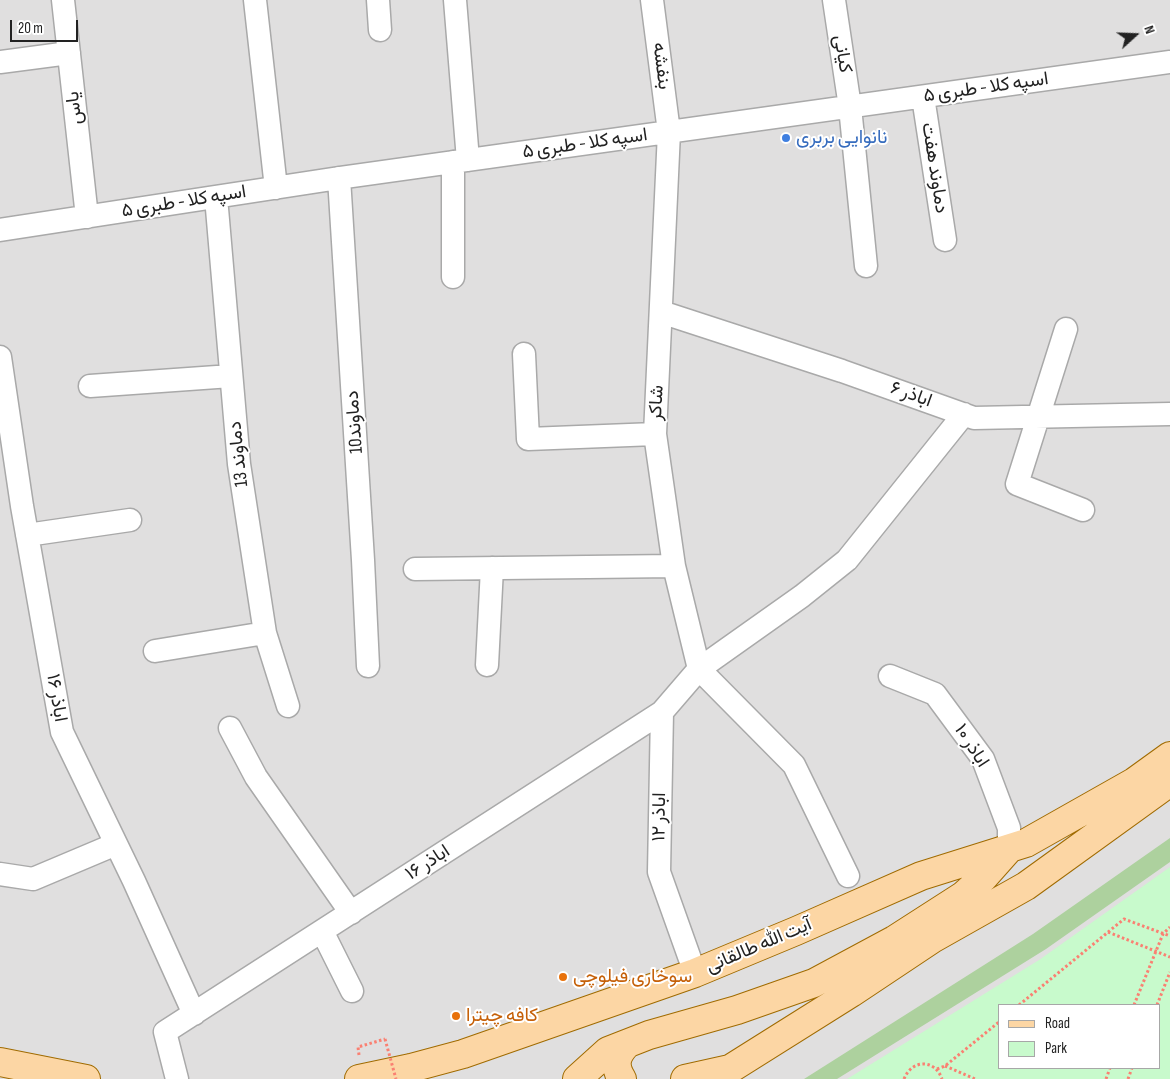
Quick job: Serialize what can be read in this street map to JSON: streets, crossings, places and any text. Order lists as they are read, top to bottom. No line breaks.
{"streets":{"main road":["آیت الله طالقانی"],"street":["کیانی","بنفشه","اسپه کلا - طبری ۵","یاس","دماوند هفت","اباذر ۶","شاکر","دماوند10","دماوند 13","اباذر ۱۶","اباذر ۱۰","اباذر ۱۲"]},"crossings":[["کیانی","اسپه کلا - طبری ۵"],["بنفشه","اسپه کلا - طبری ۵"],["بنفشه","شاکر"],["اسپه کلا - طبری ۵","یاس"],["اسپه کلا - طبری ۵","دماوند هفت"],["اسپه کلا - طبری ۵","شاکر"],["اسپه کلا - طبری ۵","دماوند10"],["اسپه کلا - طبری ۵","دماوند 13"],["اباذر ۶","شاکر"],["اباذر ۱۶","اباذر ۱۲"],["اباذر ۱۰","آیت الله طالقانی"],["اباذر ۱۲","آیت الله طالقانی"]],"places":["نانوایی بربری","سوخاری فیلوچی","کافه چیترا"],"legend":["Road","Park"],"scale_bar":"20 m","north":"right"}
